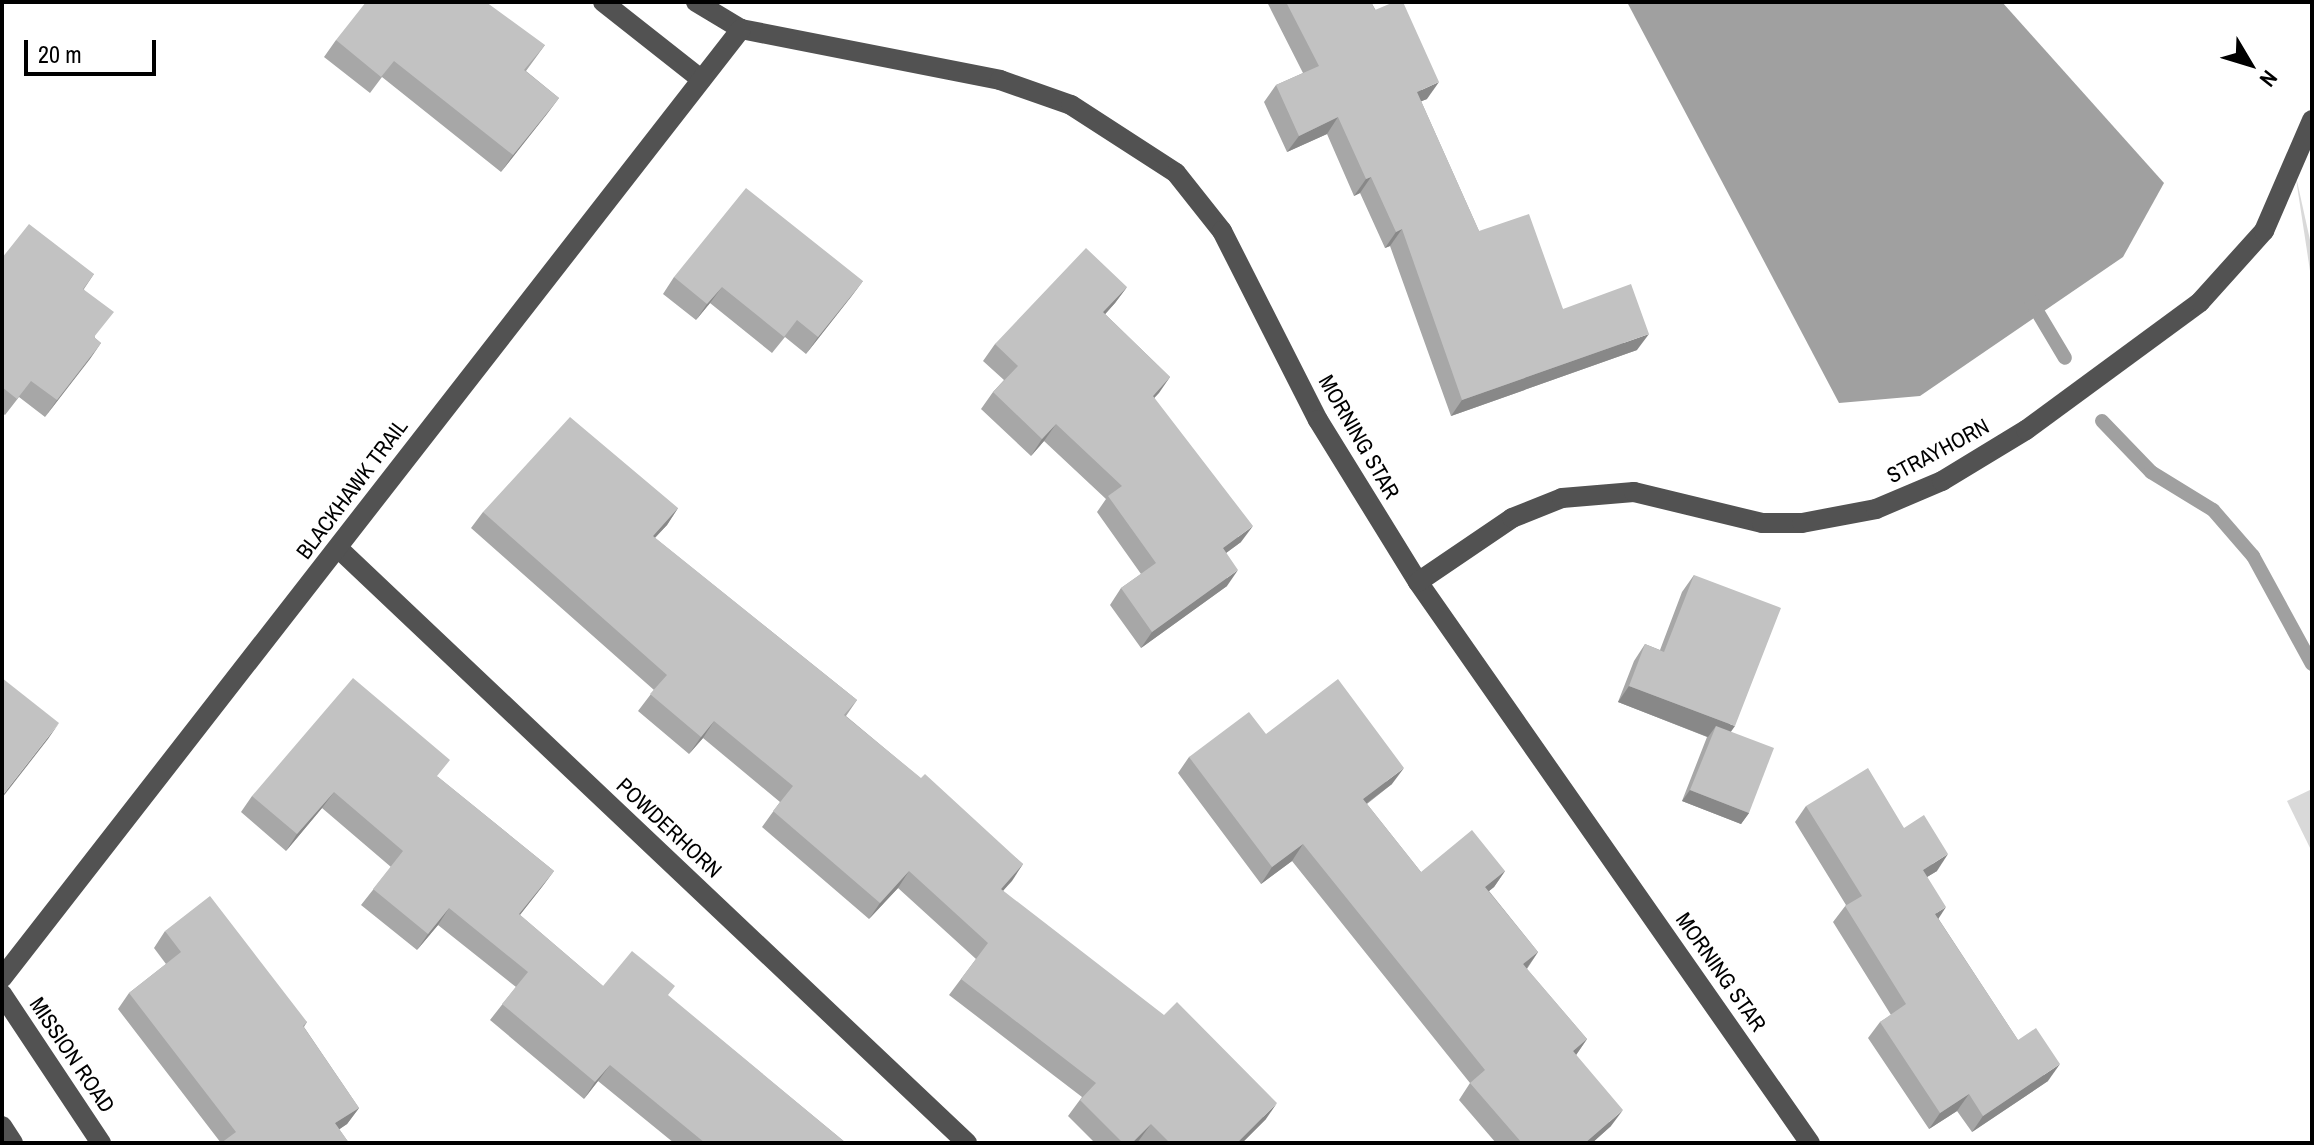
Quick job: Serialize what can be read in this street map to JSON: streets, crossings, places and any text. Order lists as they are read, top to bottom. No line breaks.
{"streets":{"street":["MORNING STAR","STRAYHORN","BLACKHAWK TRAIL","POWDERHORN","MISSION ROAD"]},"crossings":[["MORNING STAR","STRAYHORN"],["MORNING STAR","BLACKHAWK TRAIL"],["BLACKHAWK TRAIL","POWDERHORN"]],"scale_bar":"20 m","north":"bottom right"}
